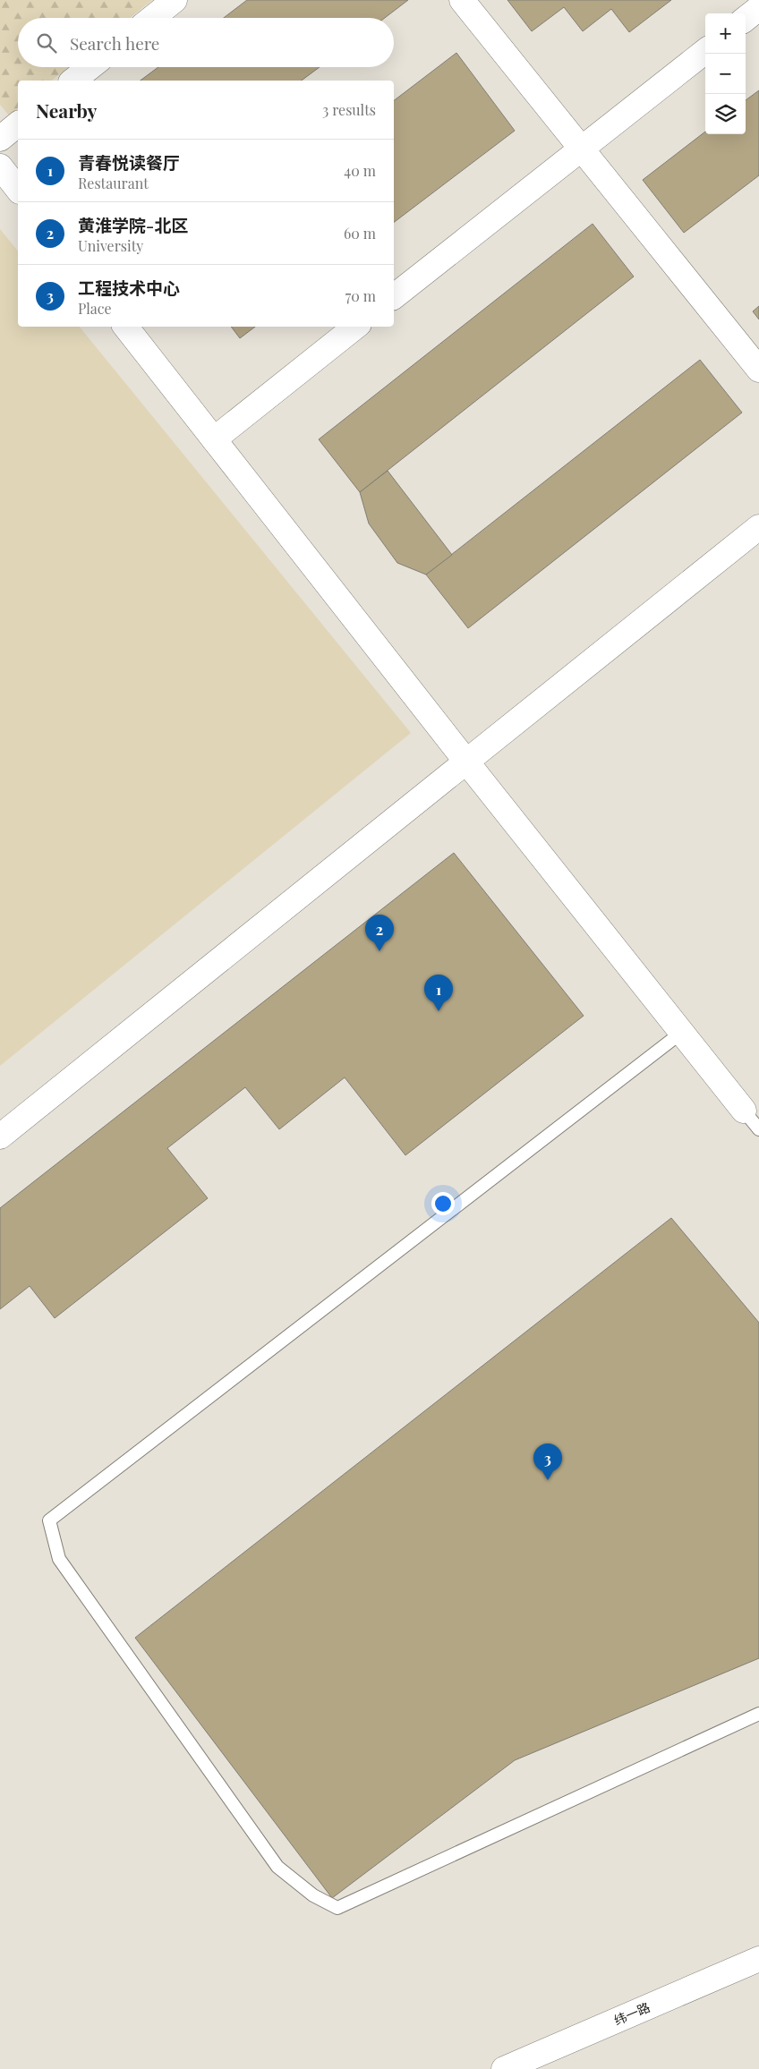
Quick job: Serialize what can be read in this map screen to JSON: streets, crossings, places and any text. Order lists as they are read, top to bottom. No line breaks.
{"streets":{"street":["纬一路"]},"page":{"map_buttons":["+","−"],"search":"Search here","heading":["Nearby","3 results"],"list":[{"mark":"1","name":"青春悦读餐厅","note":"Restaurant","value":"40 m"},{"mark":"2","name":"黄淮学院-北区","note":"University","value":"60 m"},{"mark":"3","name":"工程技术中心","note":"Place","value":"70 m"}],"pins":["2","1","3"]}}
